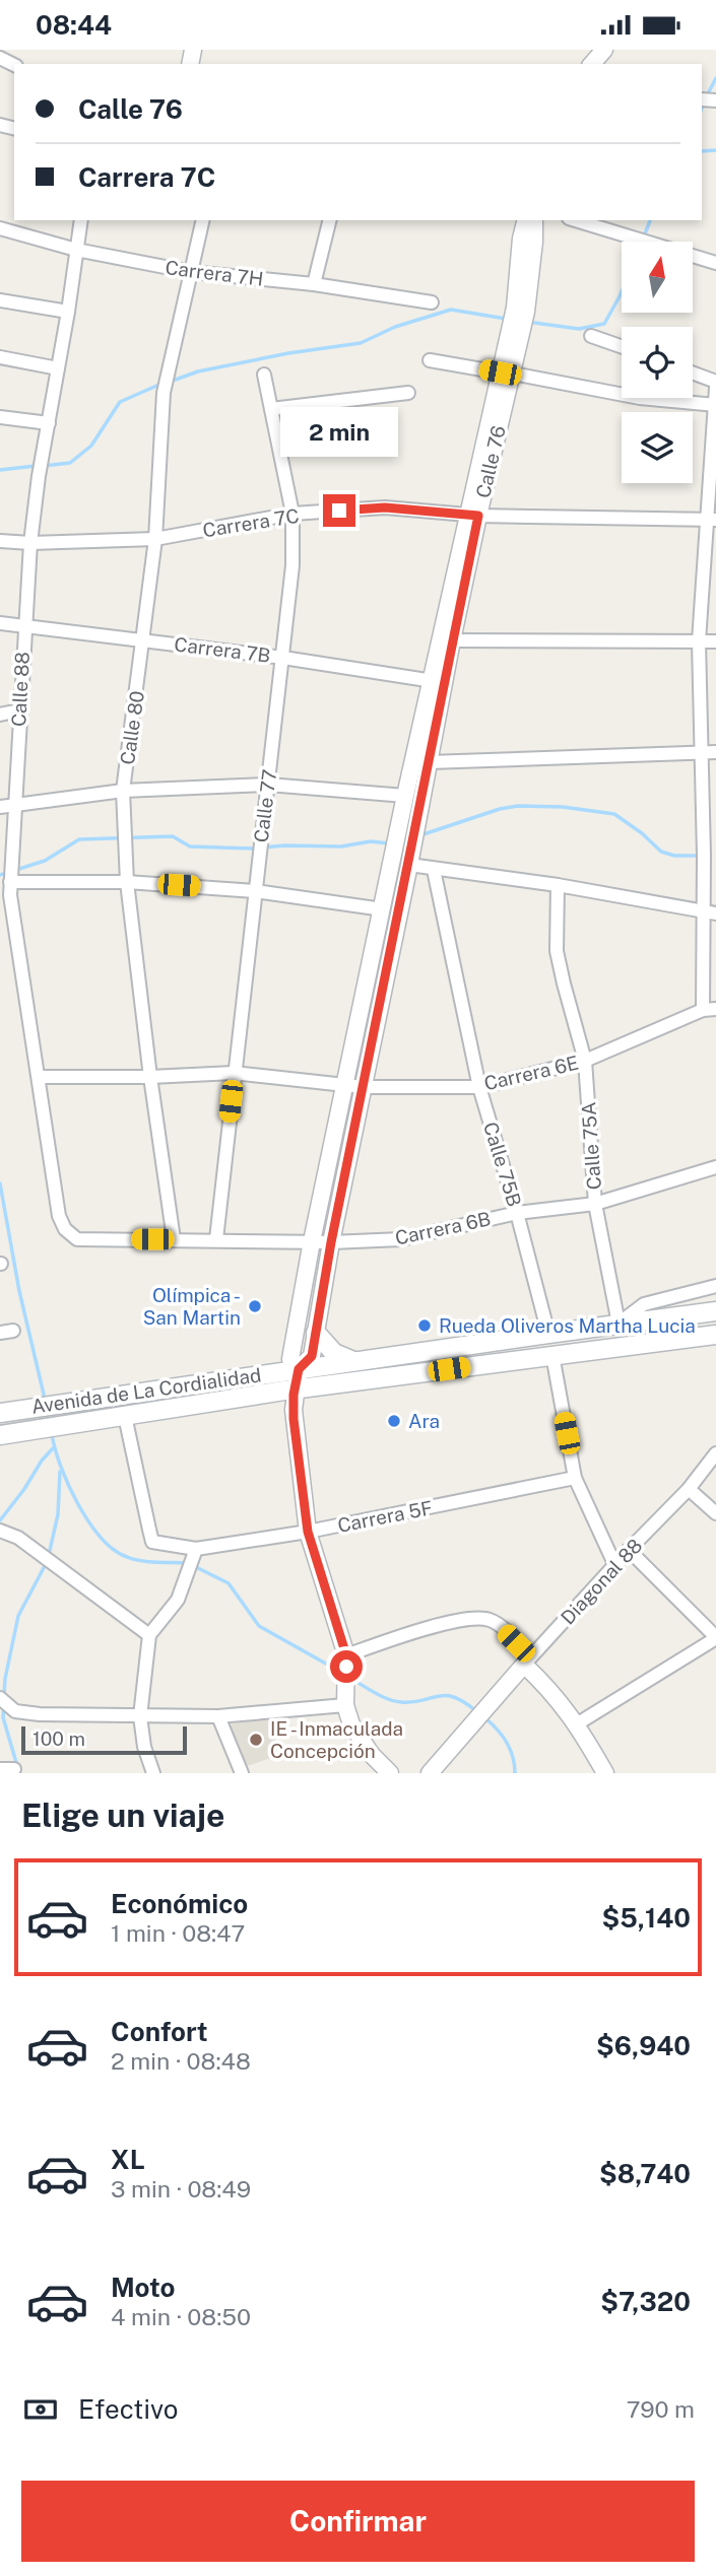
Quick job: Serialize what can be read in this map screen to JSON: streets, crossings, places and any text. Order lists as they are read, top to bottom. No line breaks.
{"streets":{"main road":["Avenida de La Cordialidad"],"street":["Carrera 7H","Calle 76","Carrera 7C","Carrera 7B","Calle 88","Calle 80","Calle 77","Carrera 6E","Calle 75A","Calle 75B","Carrera 6B","Carrera 5F","Diagonal 88"]},"crossings":[["Carrera 7H","Calle 88"],["Carrera 7H","Calle 80"],["Calle 76","Carrera 7C"],["Calle 76","Carrera 7B"],["Calle 76","Carrera 6E"],["Calle 76","Carrera 6B"],["Calle 76","Avenida de La Cordialidad"],["Calle 76","Carrera 5F"],["Carrera 7C","Calle 88"],["Carrera 7C","Calle 80"],["Carrera 7C","Calle 77"],["Carrera 7B","Calle 88"],["Carrera 7B","Calle 80"],["Carrera 7B","Calle 77"],["Calle 88","Carrera 6E"],["Calle 88","Carrera 6B"],["Calle 80","Carrera 6E"],["Calle 80","Carrera 6B"],["Calle 77","Carrera 6E"],["Calle 77","Carrera 6B"],["Carrera 6E","Calle 75A"],["Carrera 6E","Calle 75B"],["Calle 75A","Carrera 6B"],["Calle 75A","Avenida de La Cordialidad"],["Calle 75B","Carrera 6B"],["Calle 75B","Avenida de La Cordialidad"],["Avenida de La Cordialidad","Carrera 5F"]],"places":["Olímpica - San Martin","Rueda Oliveros Martha Lucia","Ara","IE - Inmaculada Concepción"],"scale_bar":"100 m","north":"top","page":{"status":"08:44","banner":["Calle 76","Carrera 7C"],"bubble":"2 min","scale":"100 m","heading":"Elige un viaje","list":[{"name":"Económico","note":"1 min · 08:47","value":"$5,140"},{"name":"Confort","note":"2 min · 08:48","value":"$6,940"},{"name":"XL","note":"3 min · 08:49","value":"$8,740"},{"name":"Moto","note":"4 min · 08:50","value":"$7,320"}],"pay":["Efectivo","790 m"],"buttons":"Confirmar"}}
